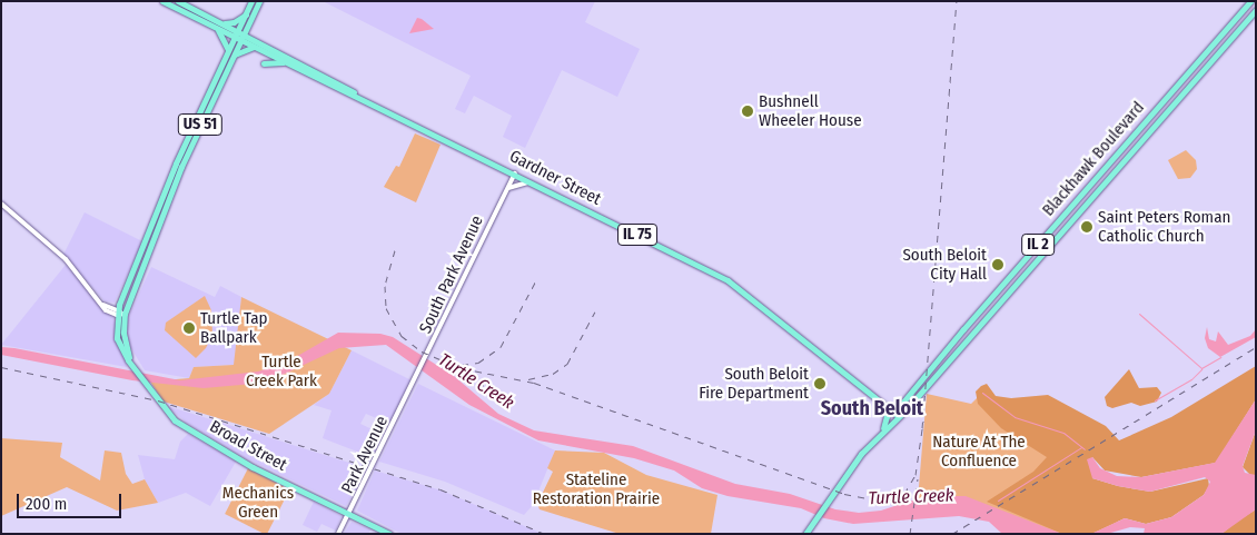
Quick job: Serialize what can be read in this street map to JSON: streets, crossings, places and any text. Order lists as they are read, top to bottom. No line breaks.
{"streets":{"main road":["US 51","Blackhawk Boulevard","Gardner Street","IL 75","IL 2","Broad Street"],"street":["South Park Avenue","Park Avenue"]},"crossings":[["US 51","Gardner Street"],["US 51","Broad Street"],["Blackhawk Boulevard","Gardner Street"],["Gardner Street","South Park Avenue"],["South Park Avenue","Park Avenue"],["Broad Street","Park Avenue"]],"districts":["South Beloit"],"water":["Turtle Creek"],"parks":["Turtle Creek Park","Nature At The Confluence","Stateline Restoration Prairie","Mechanics Green"],"places":["Bushnell Wheeler House","Saint Peters Roman Catholic Church","South Beloit City Hall","Turtle Tap Ballpark","South Beloit Fire Department"],"scale_bar":"200 m"}
